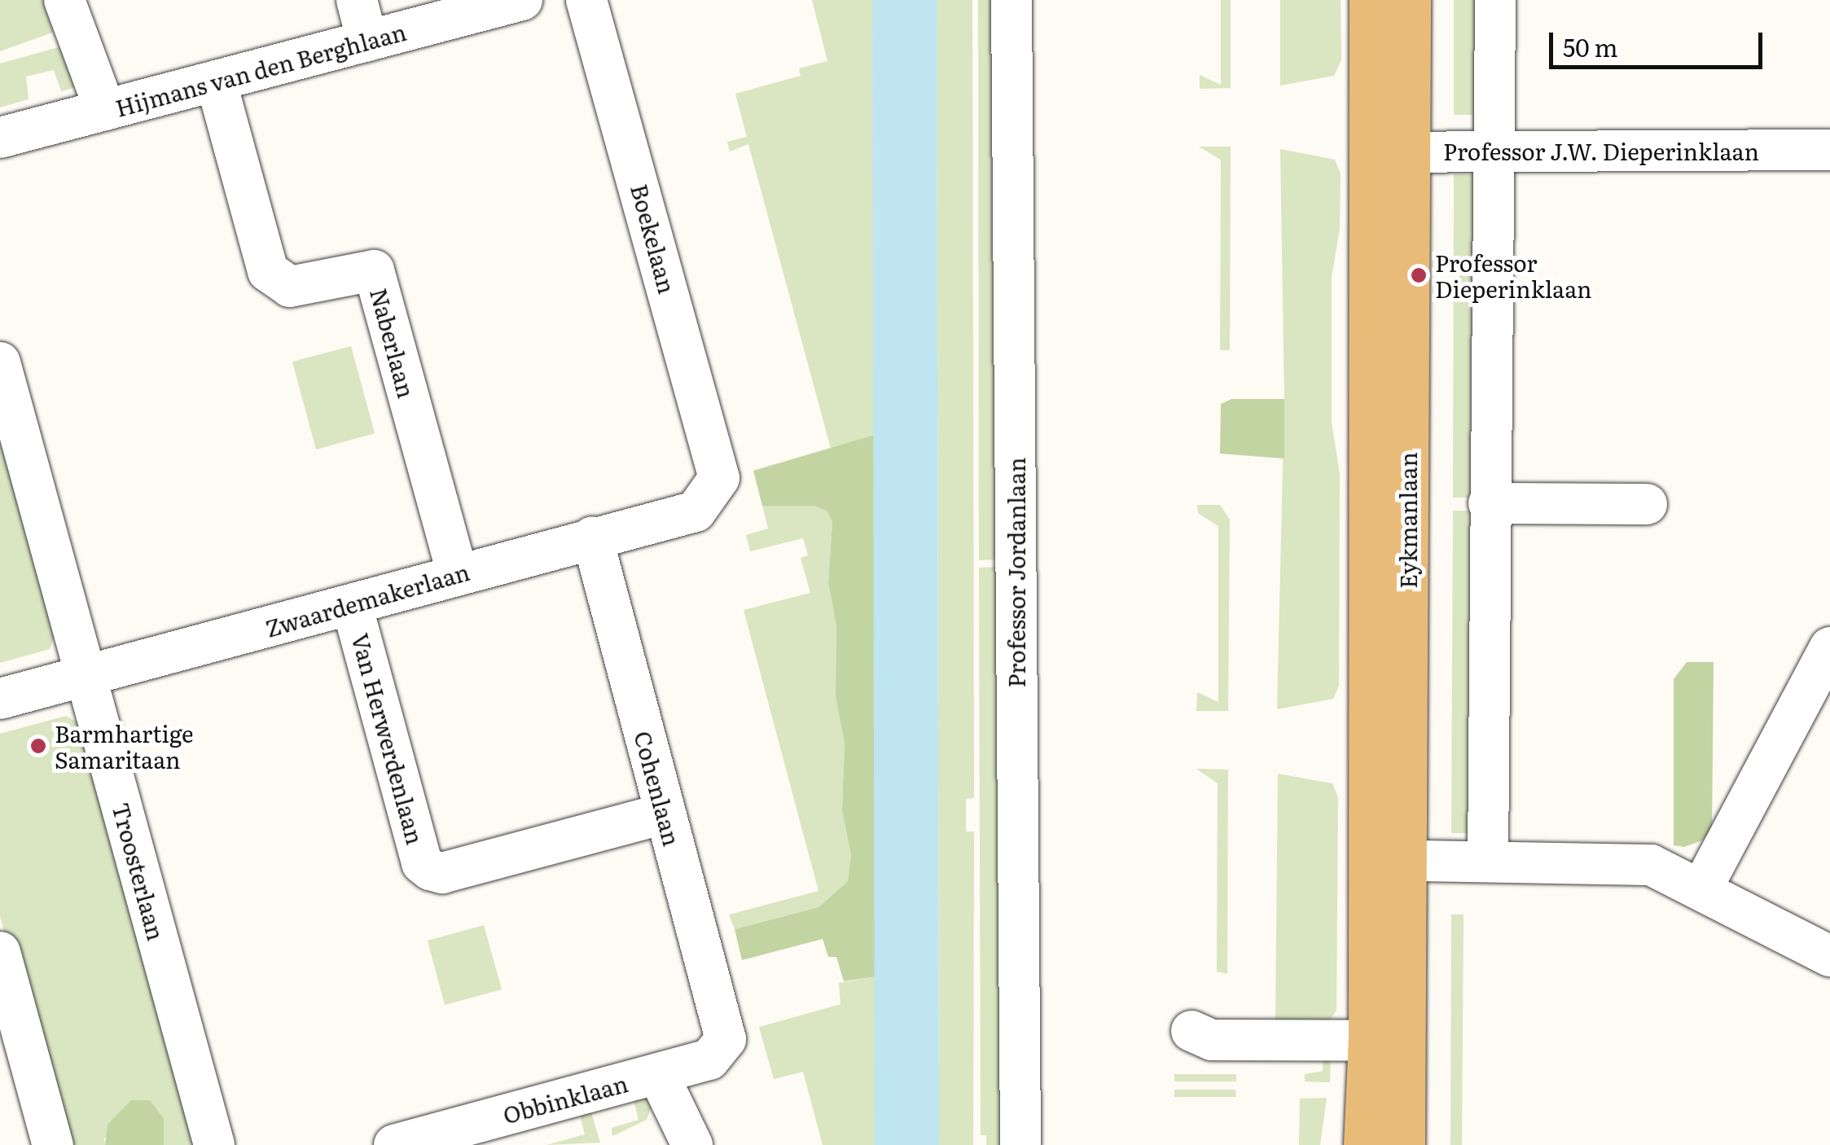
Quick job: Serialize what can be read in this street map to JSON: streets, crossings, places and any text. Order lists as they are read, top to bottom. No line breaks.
{"streets":{"main road":["Eykmanlaan"],"street":["Hijmans van den Berghlaan","Professor J.W. Dieperinklaan","Boekelaan","Naberlaan","Professor Jordanlaan","Zwaardemakerlaan","Van Herwerdenlaan","Cohenlaan","Troosterlaan","Obbinklaan"]},"crossings":[["Hijmans van den Berghlaan","Naberlaan"],["Professor J.W. Dieperinklaan","Eykmanlaan"],["Boekelaan","Zwaardemakerlaan"],["Naberlaan","Zwaardemakerlaan"],["Zwaardemakerlaan","Van Herwerdenlaan"],["Zwaardemakerlaan","Cohenlaan"],["Zwaardemakerlaan","Troosterlaan"],["Van Herwerdenlaan","Cohenlaan"],["Cohenlaan","Obbinklaan"]],"places":["Professor Dieperinklaan","Barmhartige Samaritaan"],"scale_bar":"50 m"}
